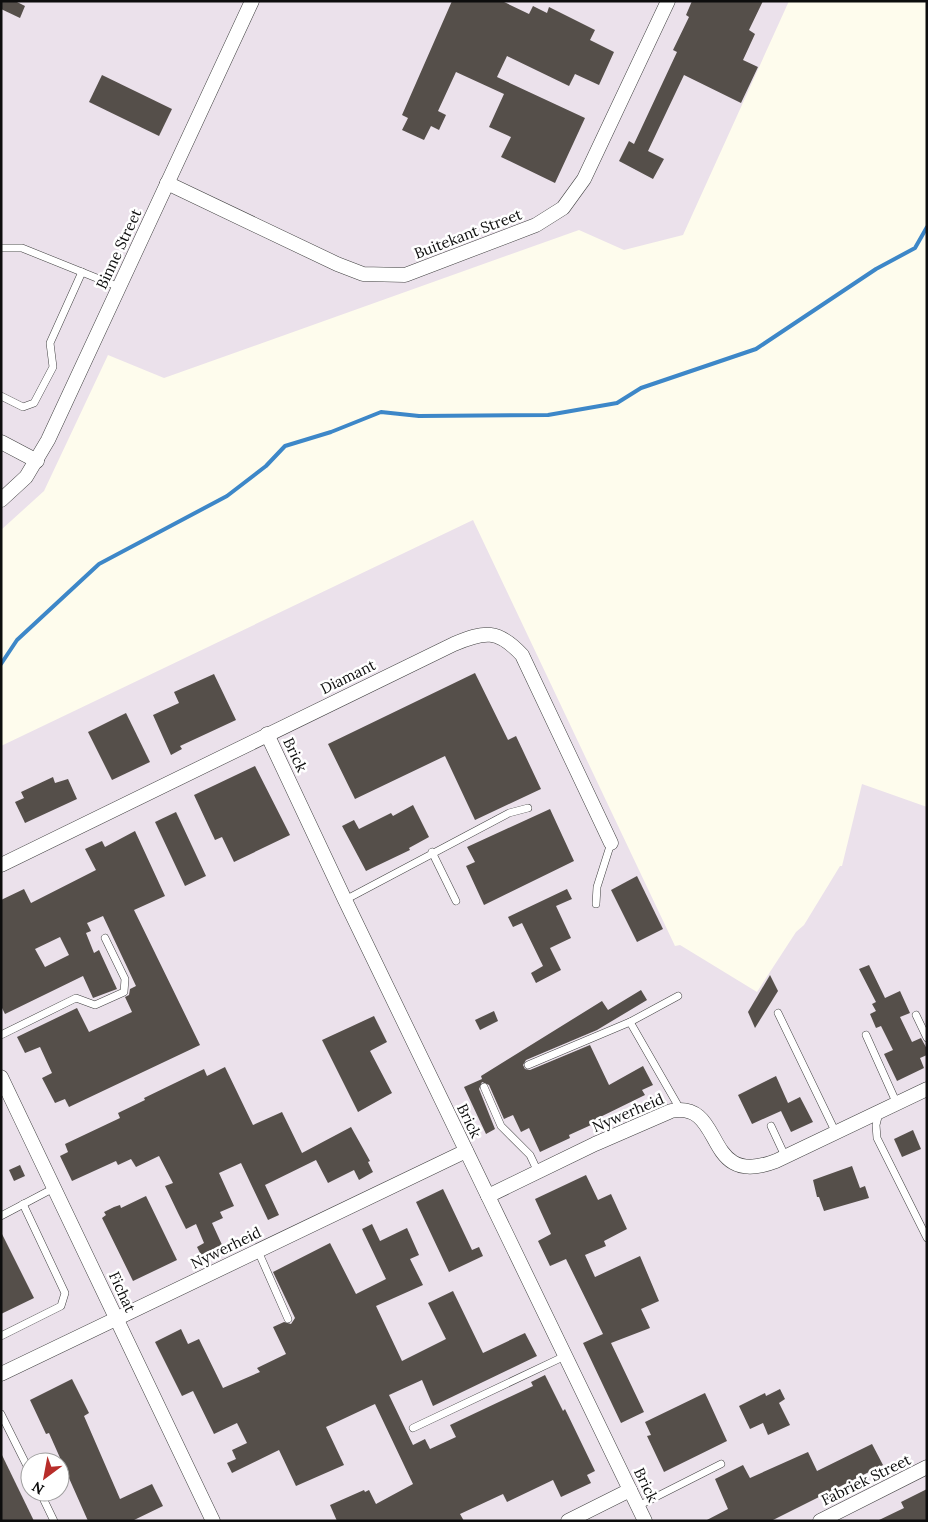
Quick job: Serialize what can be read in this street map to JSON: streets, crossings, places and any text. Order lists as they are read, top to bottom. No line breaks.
{"streets":{"street":["Buitekant Street","Binne Street","Diamant","Brick","Nywerheid","Fichat","Fabriek Street"]},"crossings":[["Buitekant Street","Binne Street"],["Diamant","Brick"],["Brick","Nywerheid"],["Nywerheid","Fichat"]],"north":"bottom left"}
